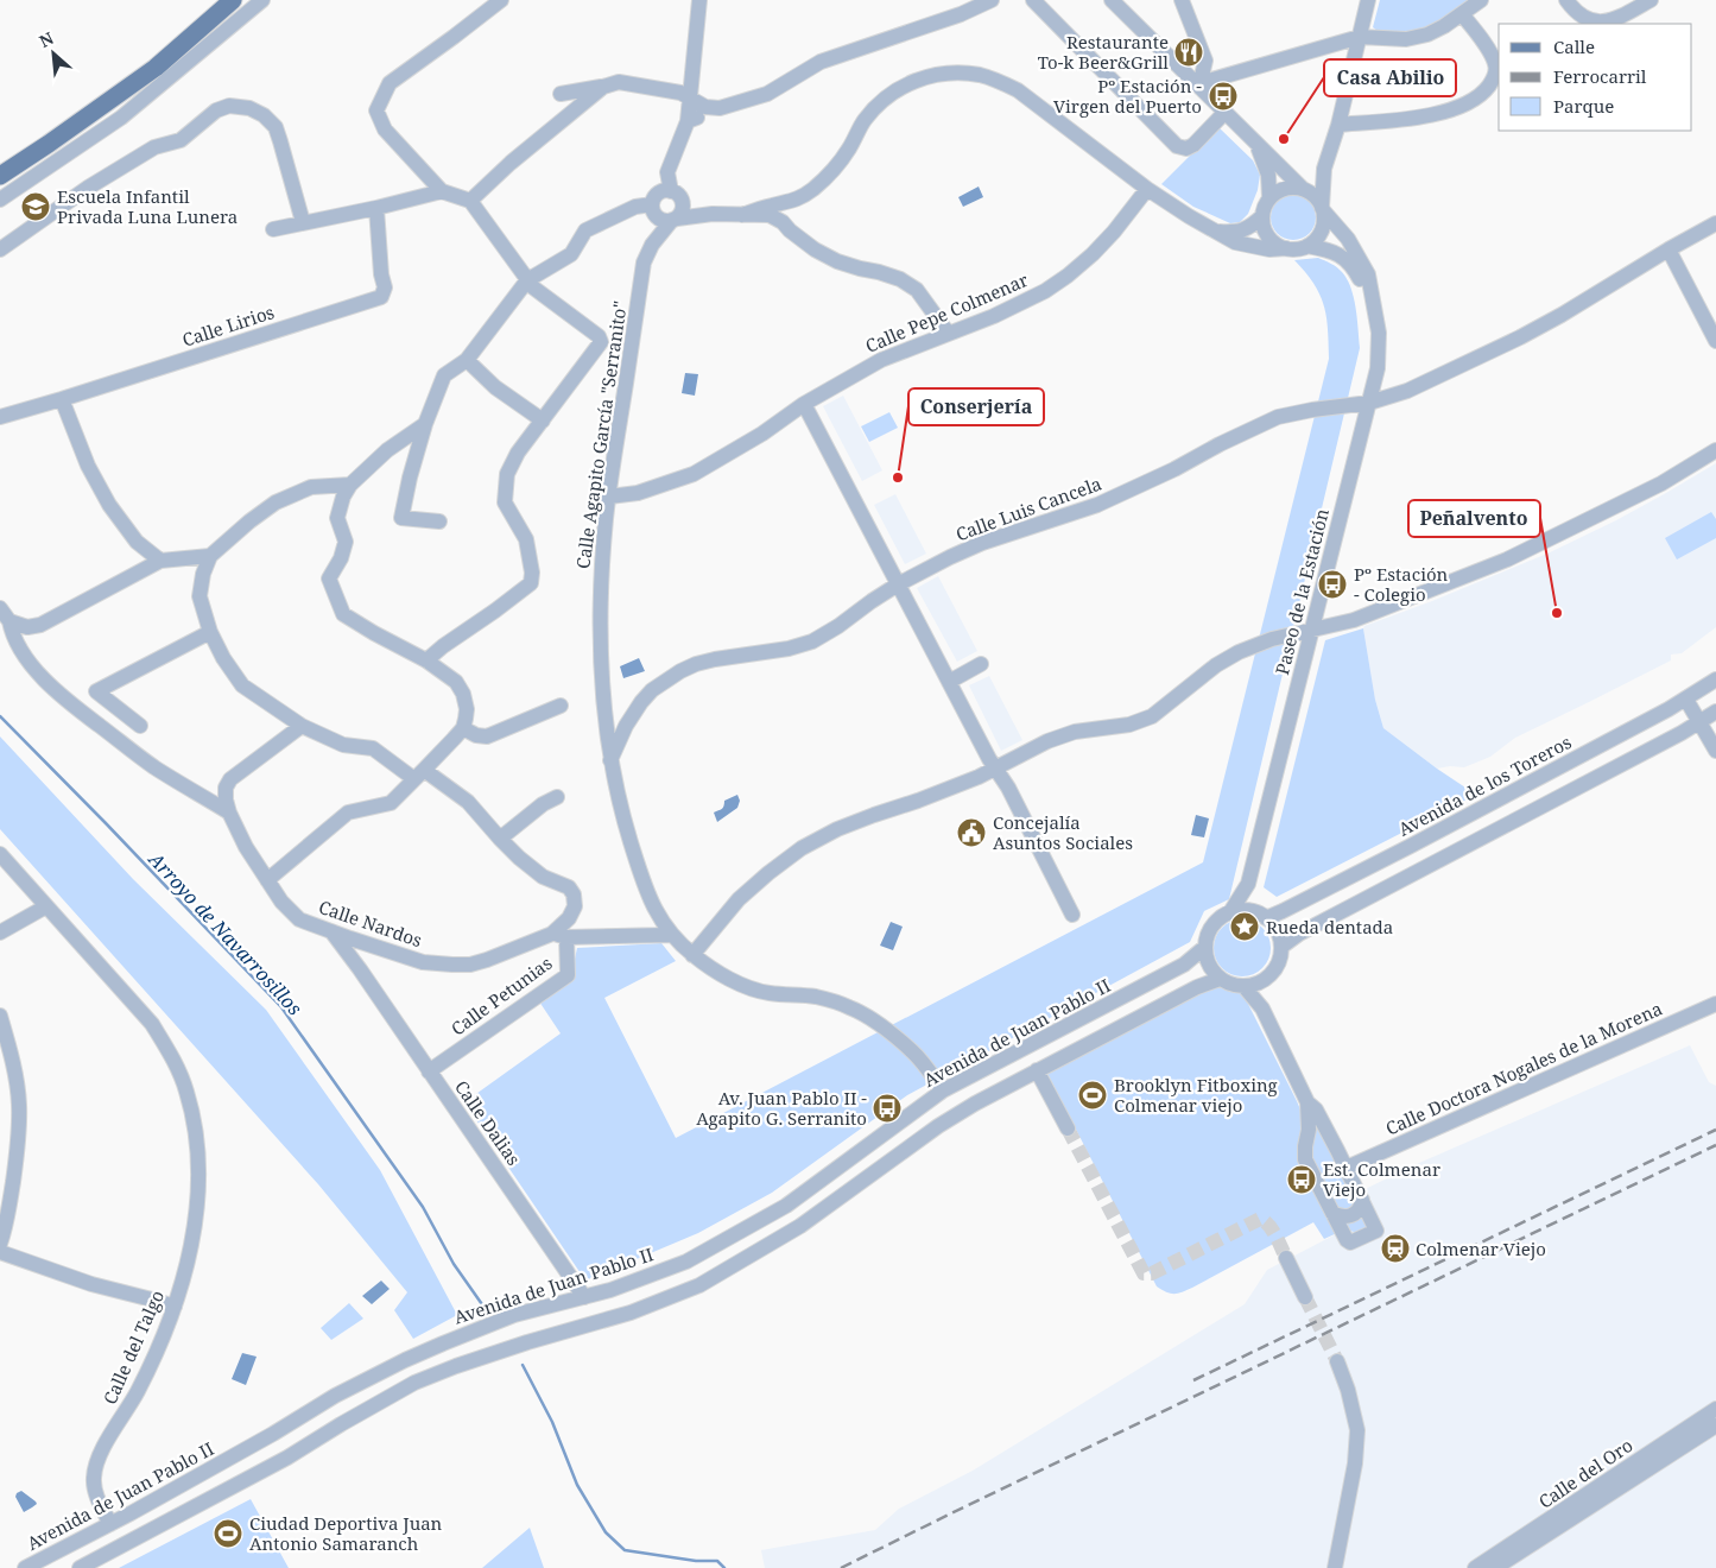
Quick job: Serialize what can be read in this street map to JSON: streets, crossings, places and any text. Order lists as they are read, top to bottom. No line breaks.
{"streets":{"street":["Calle Pepe Colmenar","Calle Lirios","Calle Agapito García \"Serranito\"","Calle Luis Cancela","Paseo de la Estación","Avenida de los Toreros","Calle Nardos","Calle Petunias","Avenida de Juan Pablo II","Calle Doctora Nogales de la Morena","Calle Dalias","Calle del Talgo","Calle del Oro"]},"crossings":[["Calle Pepe Colmenar","Calle Agapito García \"Serranito\""],["Calle Agapito García \"Serranito\"","Calle Luis Cancela"],["Calle Agapito García \"Serranito\"","Avenida de Juan Pablo II"],["Calle Luis Cancela","Paseo de la Estación"],["Paseo de la Estación","Avenida de los Toreros"],["Paseo de la Estación","Avenida de Juan Pablo II"],["Avenida de los Toreros","Avenida de Juan Pablo II"],["Calle Nardos","Calle Petunias"],["Calle Nardos","Calle Dalias"],["Calle Petunias","Calle Dalias"],["Avenida de Juan Pablo II","Calle Dalias"],["Avenida de Juan Pablo II","Calle del Talgo"]],"water":["Arroyo de Navarrosillos"],"places":{"restaurant":["Restaurante To-k Beer&Grill"],"bus stop":["Pº Estación - Virgen del Puerto","Pº Estación - Colegio","Av. Juan Pablo II - Agapito G. Serranito","Est. Colmenar Viejo"],"other":["Casa Abilio","Conserjería","Peñalvento"],"school or university":["Escuela Infantil Privada Luna Lunera"],"public building":["Concejalía Asuntos Sociales"],"place":["Rueda dentada"],"sports":["Brooklyn Fitboxing Colmenar viejo","Ciudad Deportiva Juan Antonio Samaranch"],"station":["Colmenar Viejo"]},"legend":["Calle","Ferrocarril","Parque"],"north":"top left"}
